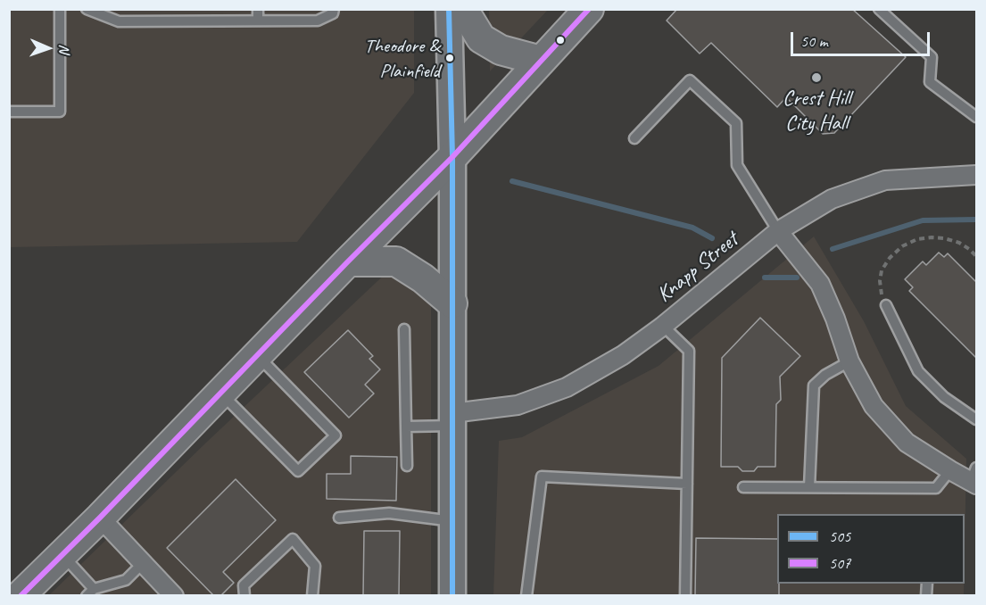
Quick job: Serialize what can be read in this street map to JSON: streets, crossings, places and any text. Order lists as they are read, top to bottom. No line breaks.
{"streets":{"street":["Knapp Street"]},"places":["Theodore & Plainfield","Crest Hill City Hall"],"lines":["transit line 505","transit line 507"],"legend":["505","507"],"scale_bar":"50 m","north":"right"}
